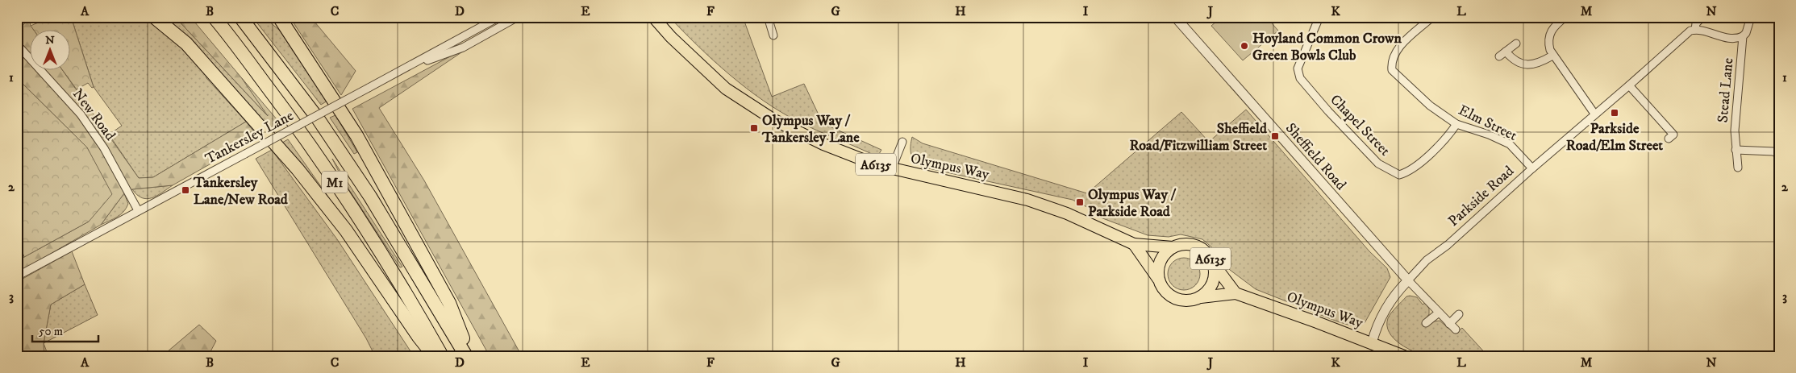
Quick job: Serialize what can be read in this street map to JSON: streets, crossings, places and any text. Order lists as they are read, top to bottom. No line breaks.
{"streets":{"highway":["M1"],"main road":["A6135","Olympus Way"],"street":["Stead Lane","New Road","Elm Street","Chapel Street","Tankersley Lane","Sheffield Road","Parkside Road"]},"crossings":[["New Road","Tankersley Lane"],["Elm Street","Chapel Street"],["Elm Street","Parkside Road"],["Sheffield Road","Parkside Road"],["A6135","Olympus Way"],["Olympus Way","Parkside Road"]],"places":{"other":["Hoyland Common Crown Green Bowls Club"],"transit":["Parkside Road/Elm Street","Olympus Way / Tankersley Lane","Sheffield Road/Fitzwilliam Street","Tankersley Lane/New Road","Olympus Way / Parkside Road"]},"scale_bar":"50 m","north":"top","grid":{"columns":["A","B","C","D","E","F","G","H","I","J","K","L","M","N"],"rows":["1","2","3"]}}
